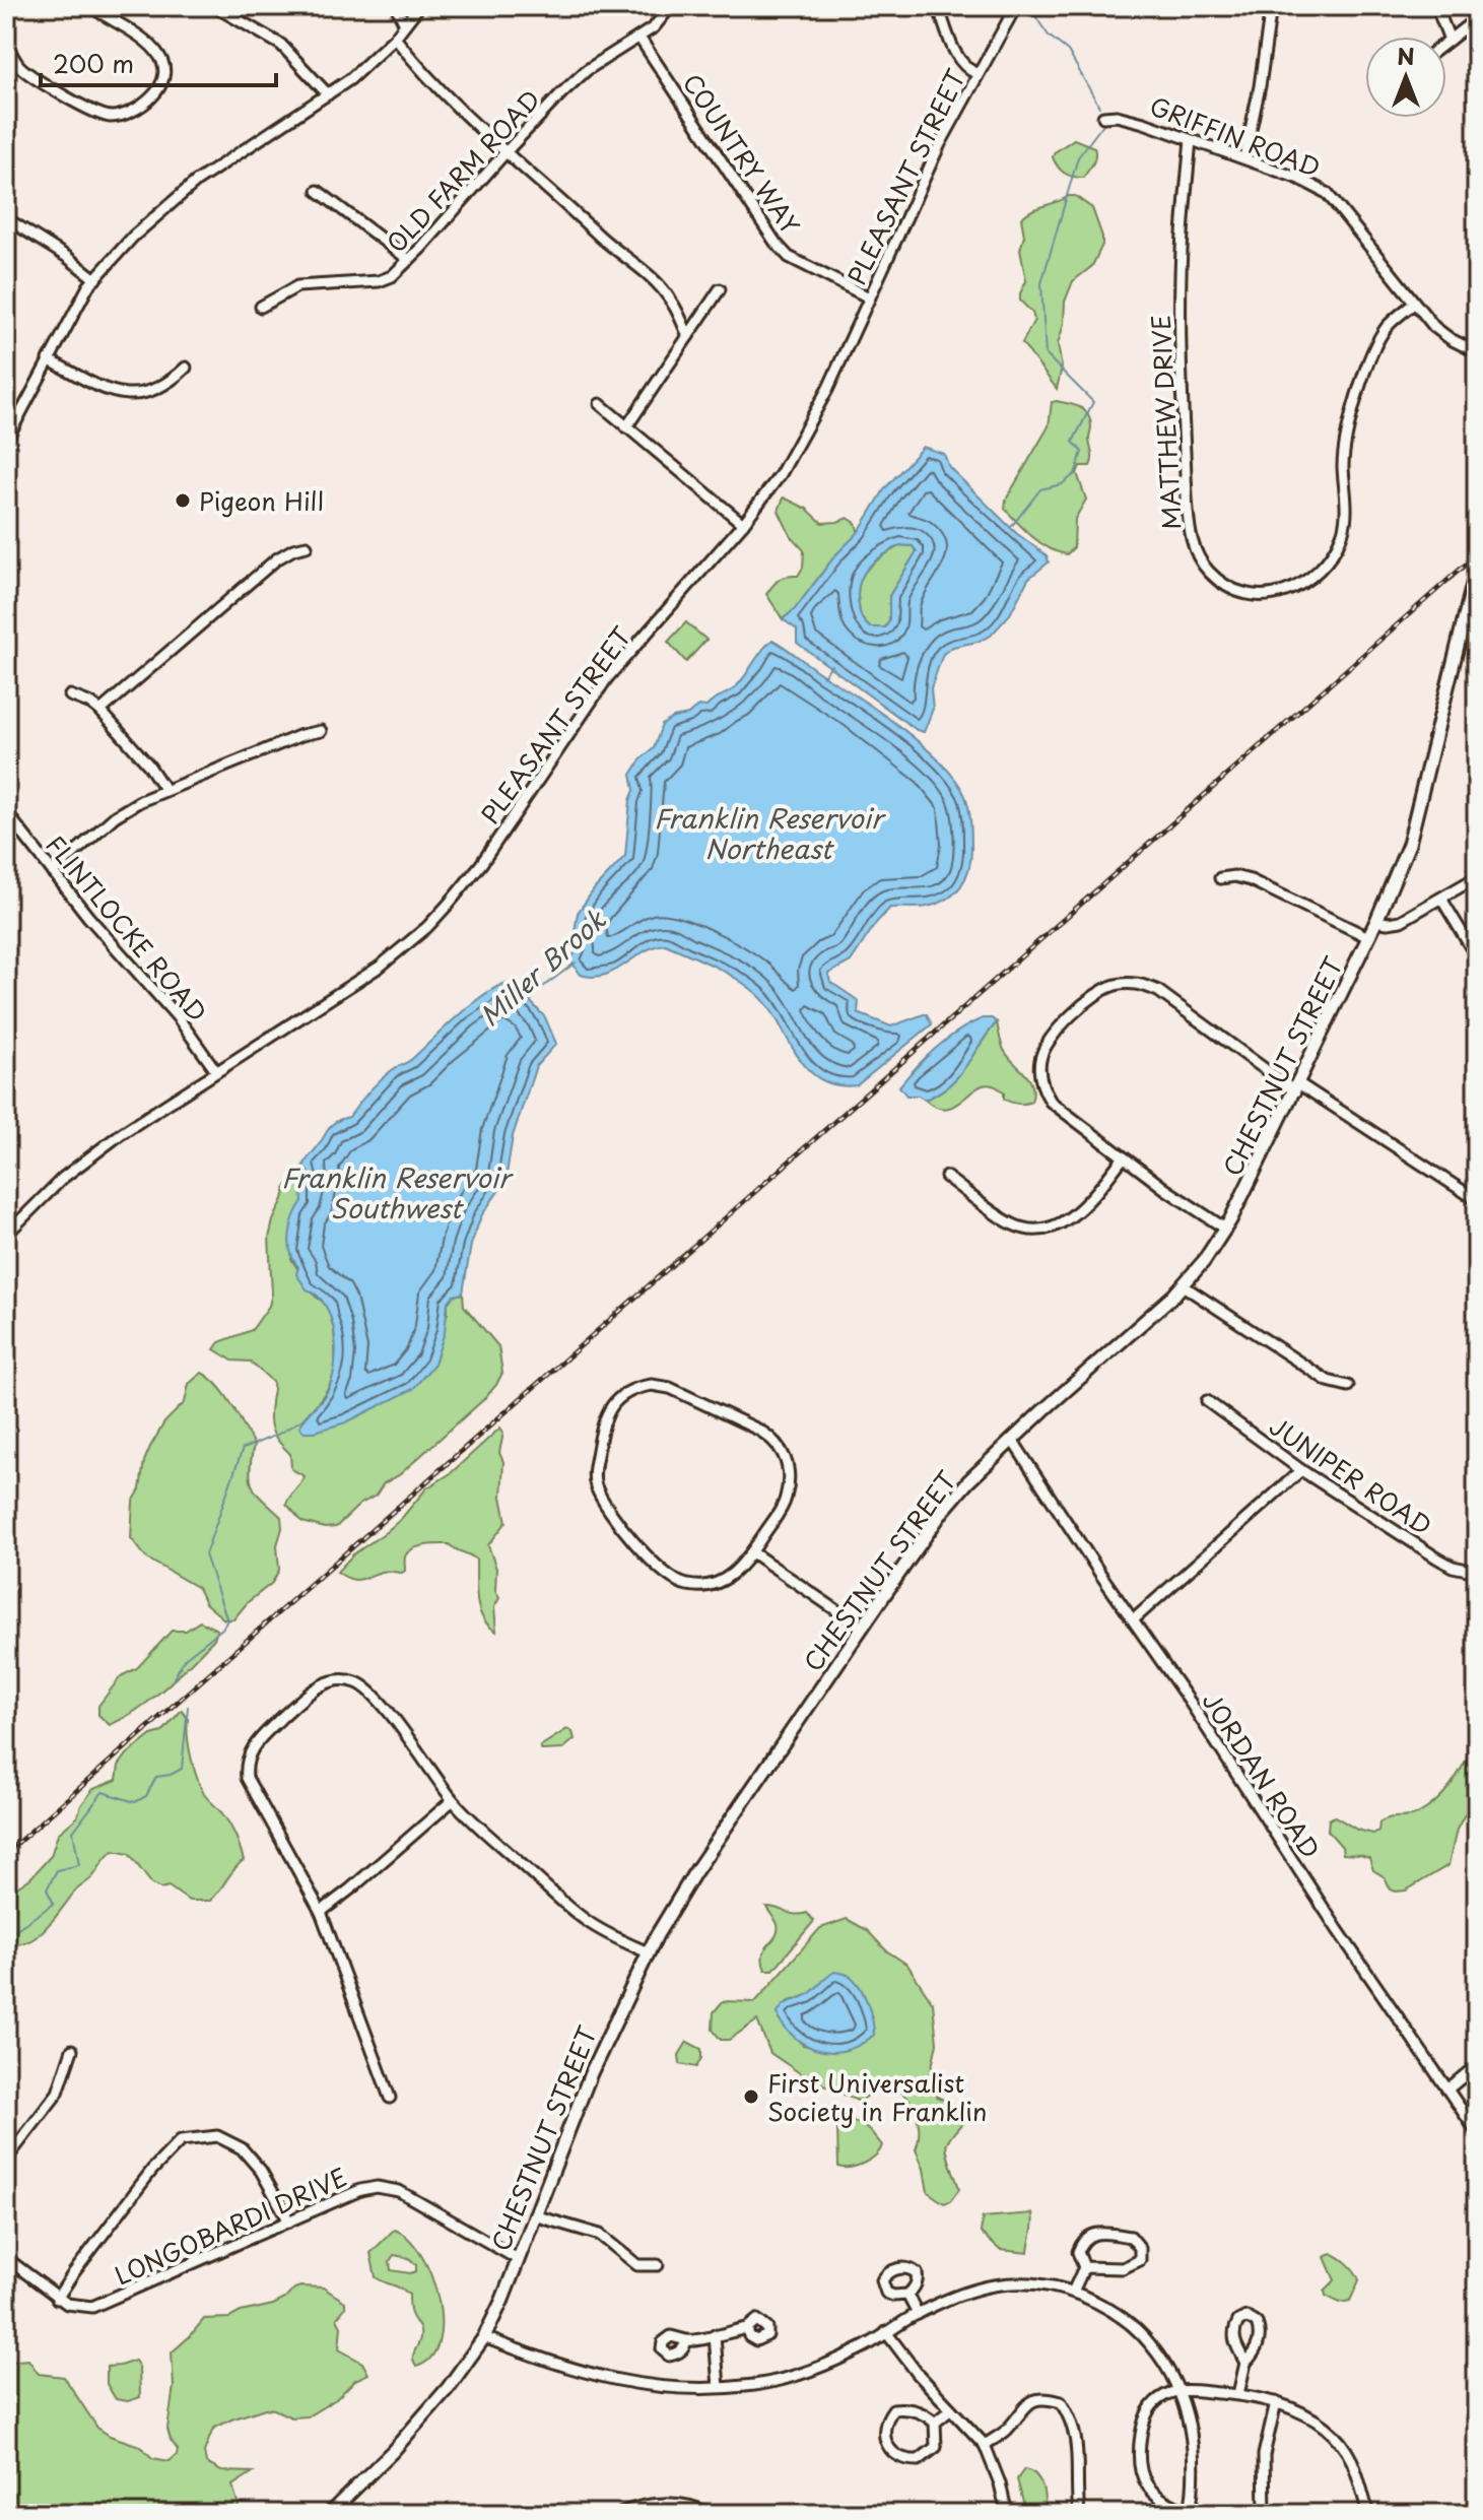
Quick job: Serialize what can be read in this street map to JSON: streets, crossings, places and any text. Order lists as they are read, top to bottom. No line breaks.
{"streets":{"main road":["CHESTNUT STREET"],"street":["GRIFFIN ROAD","COUNTRY WAY","OLD FARM ROAD","PLEASANT STREET","MATTHEW DRIVE","FLINTLOCKE ROAD","JUNIPER ROAD","JORDAN ROAD","LONGOBARDI DRIVE"]},"crossings":[["GRIFFIN ROAD","MATTHEW DRIVE"],["COUNTRY WAY","OLD FARM ROAD"],["COUNTRY WAY","PLEASANT STREET"],["PLEASANT STREET","FLINTLOCKE ROAD"],["CHESTNUT STREET","JORDAN ROAD"],["CHESTNUT STREET","LONGOBARDI DRIVE"]],"water":["Franklin Reservoir Northeast","Miller Brook","Franklin Reservoir Southwest"],"places":["Pigeon Hill","First Universalist Society in Franklin"],"scale_bar":"200 m","north":"top"}
